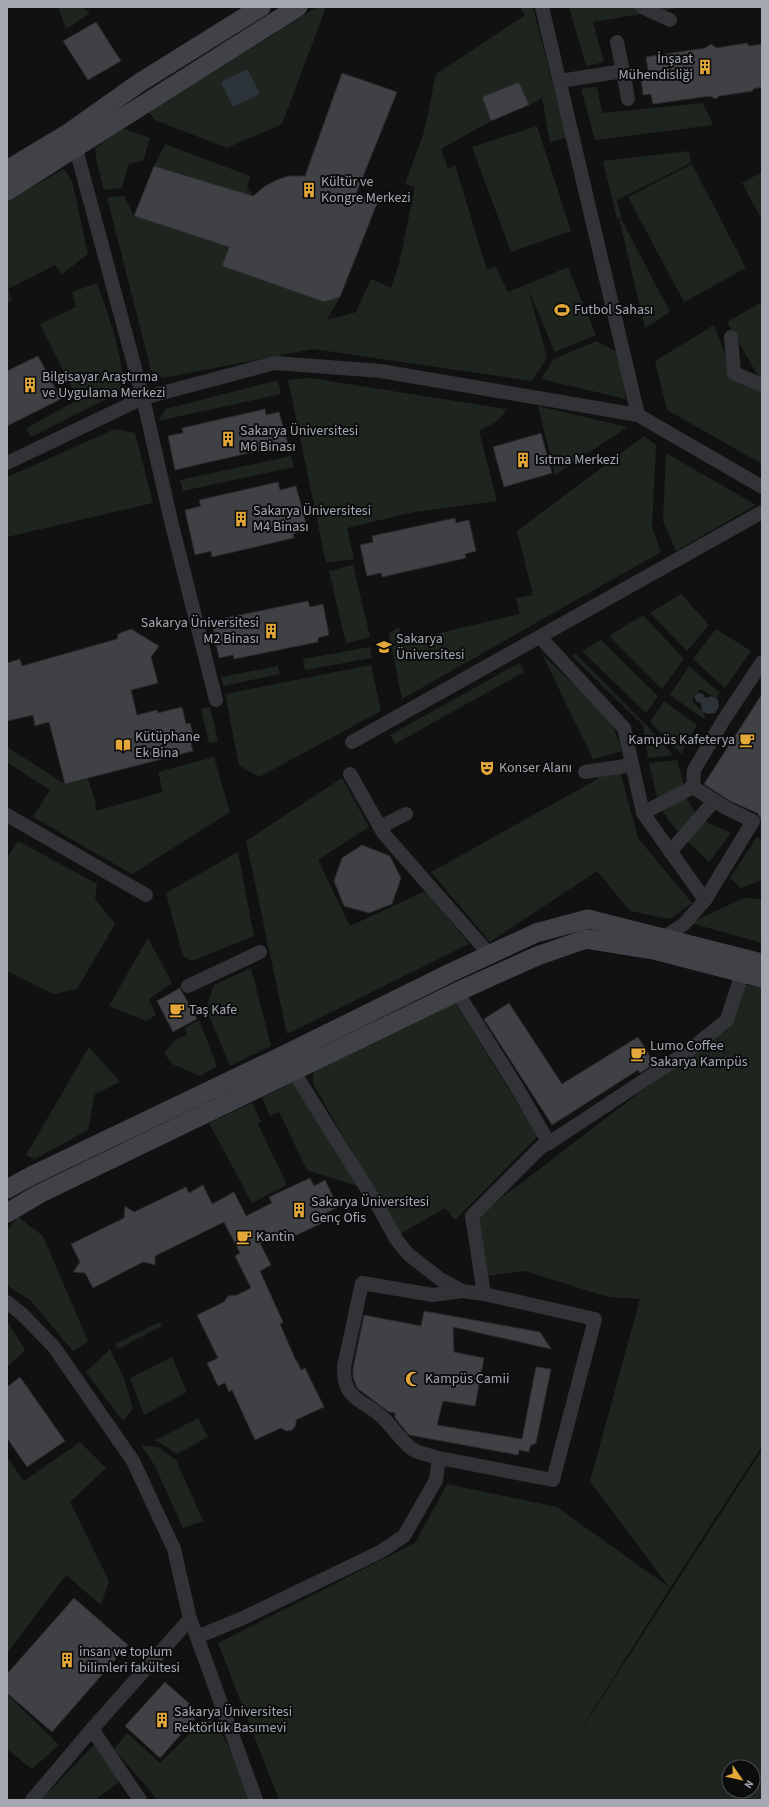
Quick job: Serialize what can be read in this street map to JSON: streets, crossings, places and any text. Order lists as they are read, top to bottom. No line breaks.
{"places":{"building":["İnşaat Mühendisliği","Kültür ve Kongre Merkezi","Bilgisayar Araştırma ve Uygulama Merkezi","Sakarya Üniversitesi M6 Binası","Isıtma Merkezi","Sakarya Üniversitesi M4 Binası","Sakarya Üniversitesi M2 Binası","Sakarya Üniversitesi Genç Ofis","insan ve toplum bilimleri fakültesi","Sakarya Üniversitesi Rektörlük Basımevi"],"sports":["Futbol Sahası"],"school or university":["Sakarya Üniversitesi"],"cafe":["Kampüs Kafeterya","Taş Kafe","Lumo Coffee Sakarya Kampüs","Kantin"],"library":["Kütüphane Ek Bina"],"theatre":["Konser Alanı"],"mosque":["Kampüs Camii"]},"north":"bottom right"}
